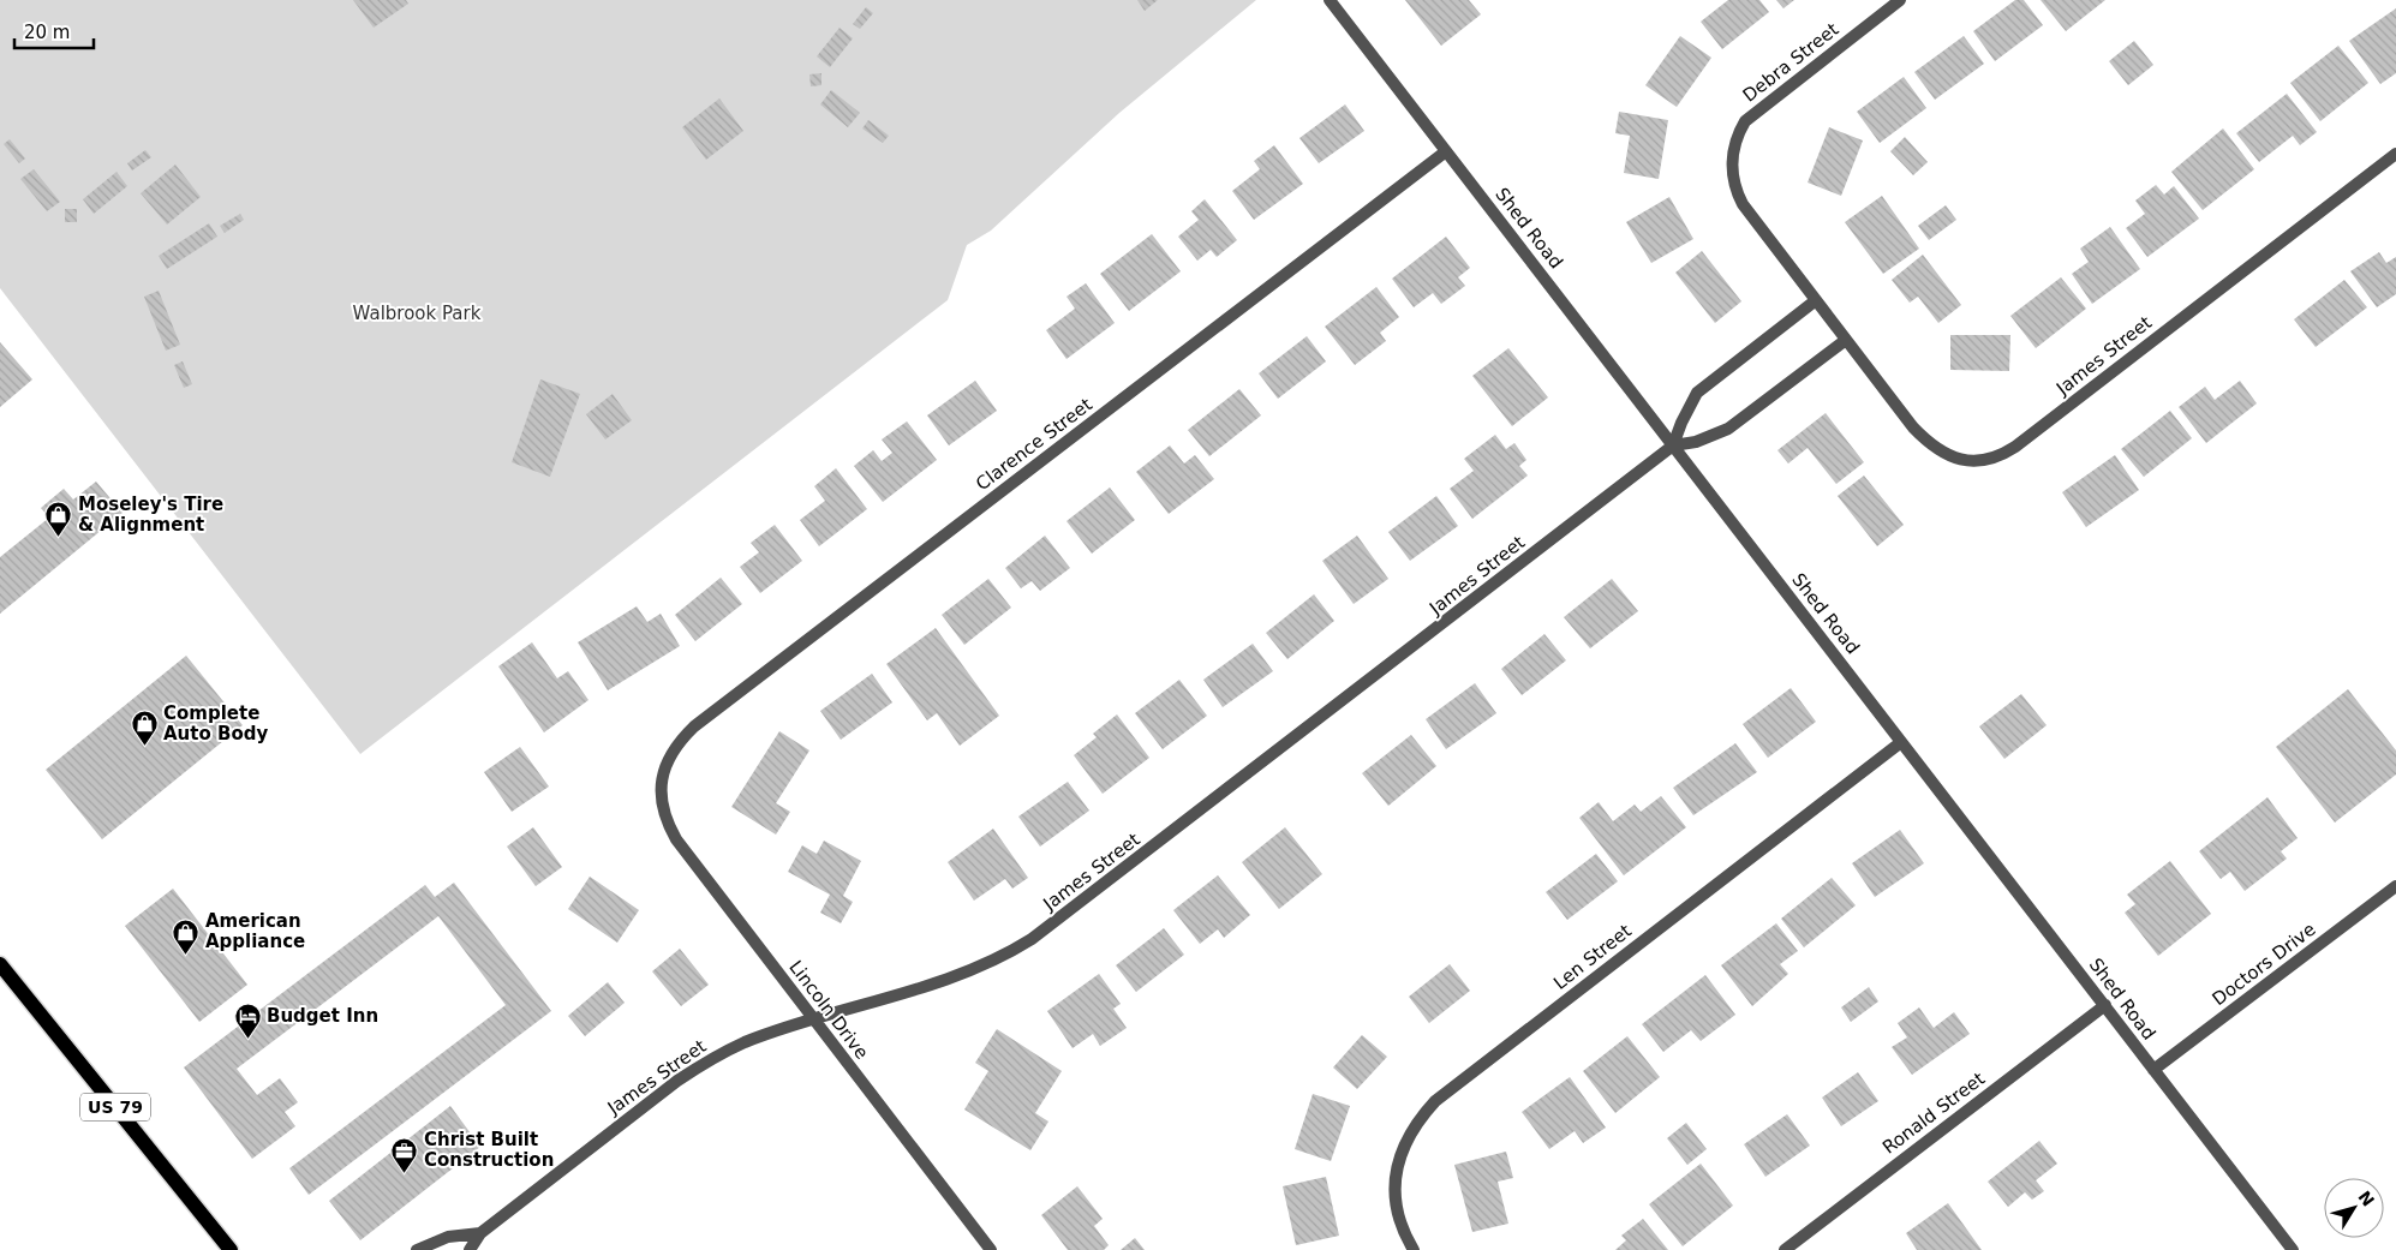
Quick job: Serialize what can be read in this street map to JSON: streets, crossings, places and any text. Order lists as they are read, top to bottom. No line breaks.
{"streets":{"main road":["US 79"],"street":["Debra Street","Shed Road","James Street","Clarence Street","Len Street","Doctors Drive","Lincoln Drive","Ronald Street"]},"crossings":[["Debra Street","James Street"],["Shed Road","James Street"],["Shed Road","Clarence Street"],["Shed Road","Len Street"],["Shed Road","Doctors Drive"],["Shed Road","Ronald Street"],["James Street","Lincoln Drive"],["Clarence Street","Lincoln Drive"]],"parks":["Walbrook Park"],"places":{"shop":["Moseley's Tire & Alignment","Complete Auto Body","American Appliance"],"hotel":["Budget Inn"],"office":["Christ Built Construction"]},"scale_bar":"20 m","north":"top right"}
